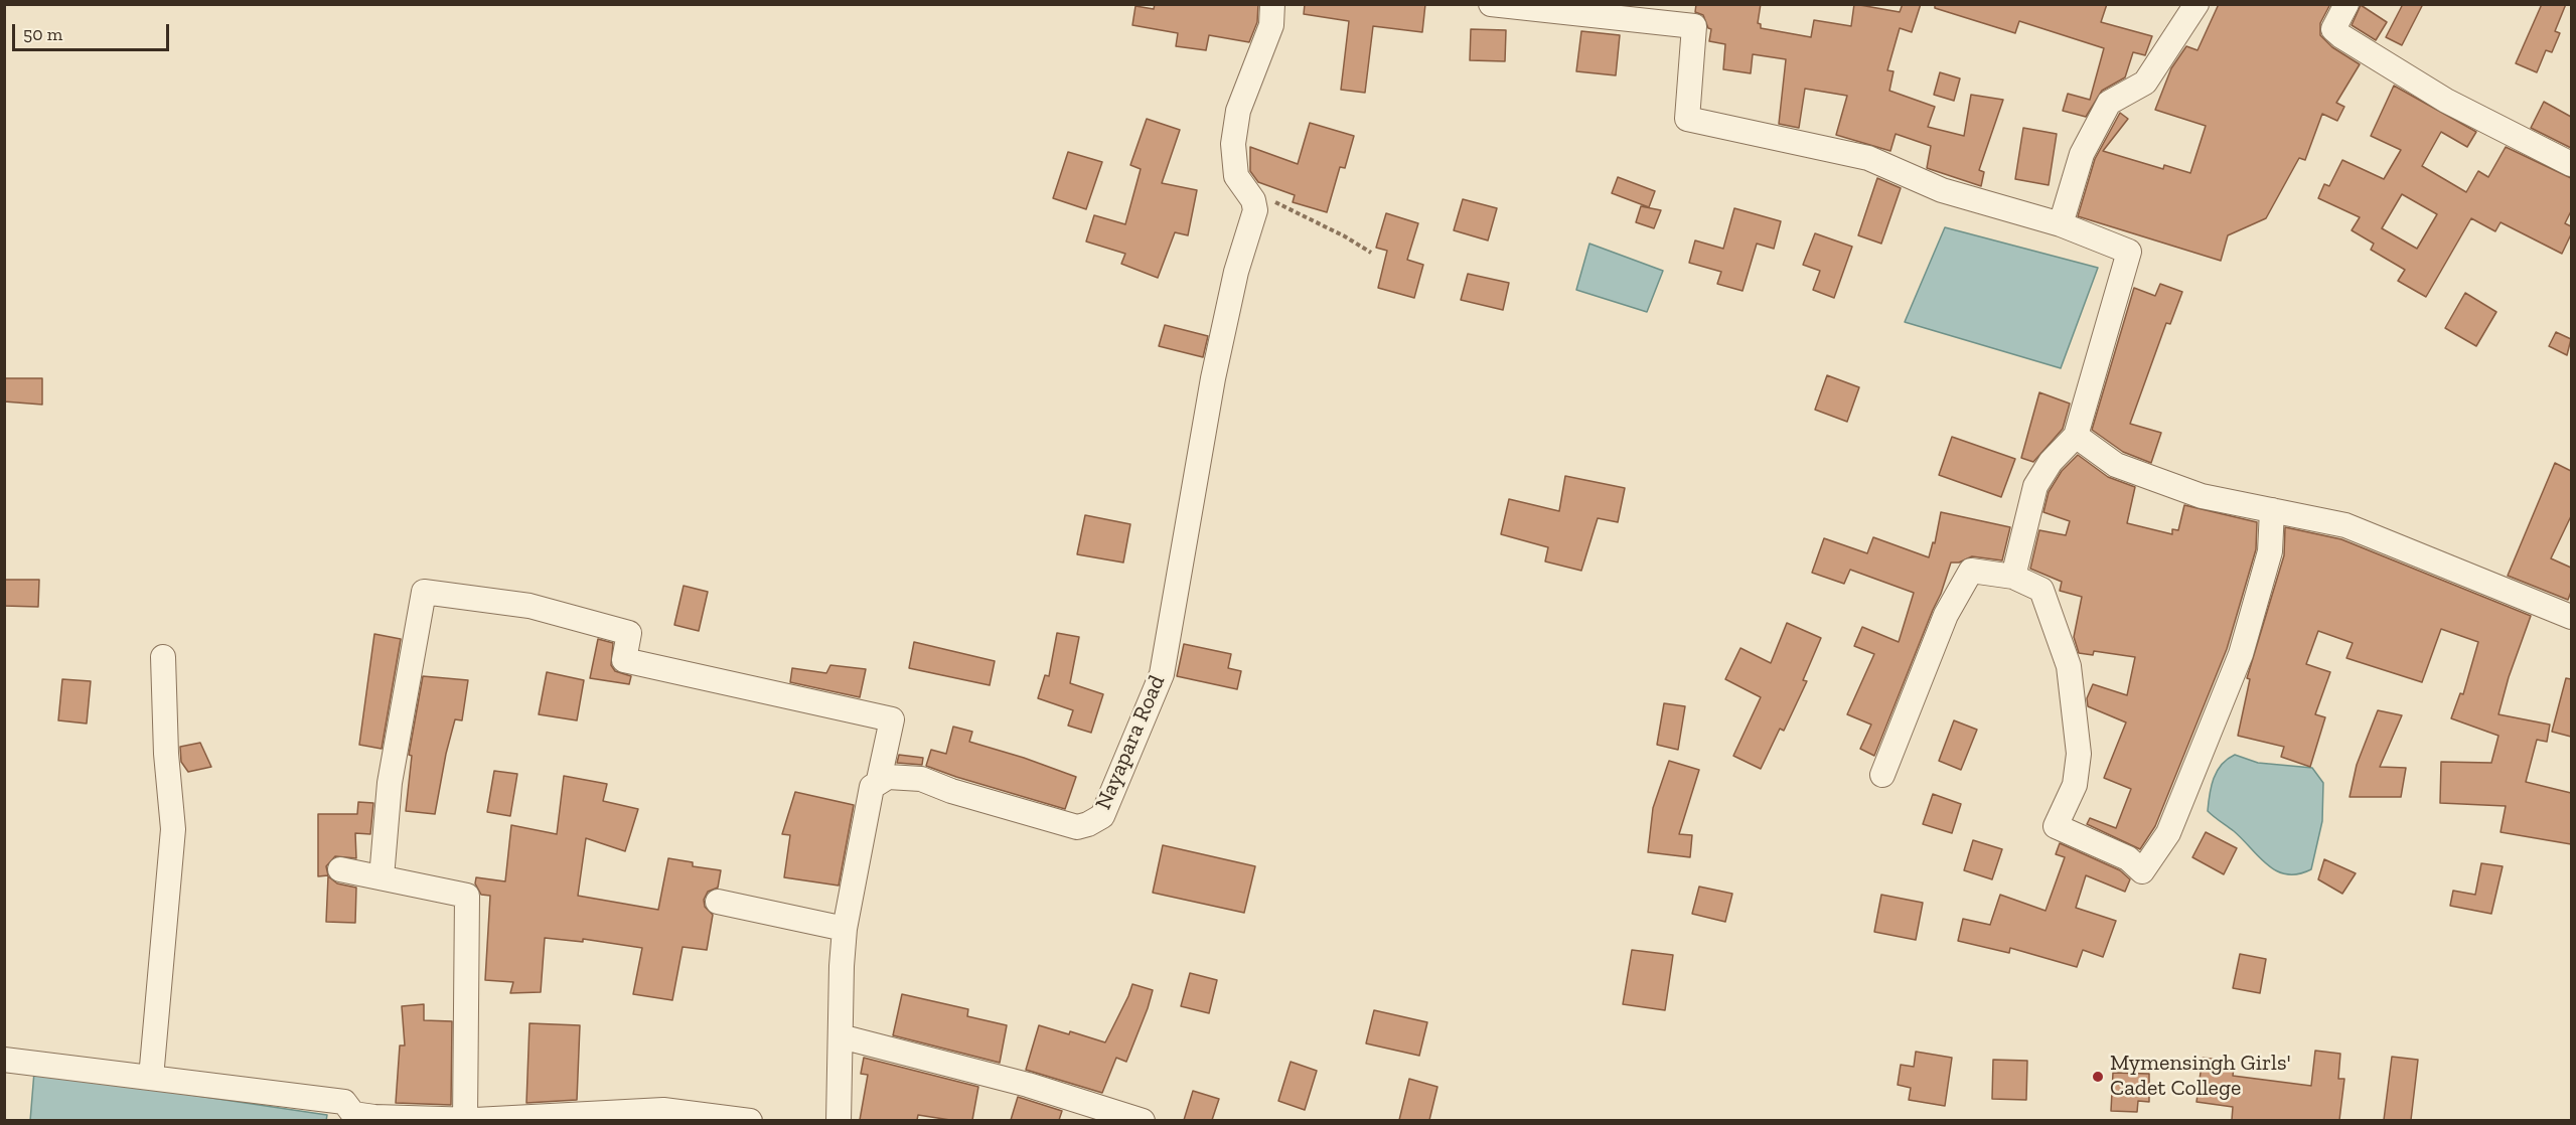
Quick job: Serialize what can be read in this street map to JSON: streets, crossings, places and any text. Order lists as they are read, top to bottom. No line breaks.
{"streets":{"street":["Nayapara Road"]},"places":["Mymensingh Girls' Cadet College"],"scale_bar":"50 m"}
